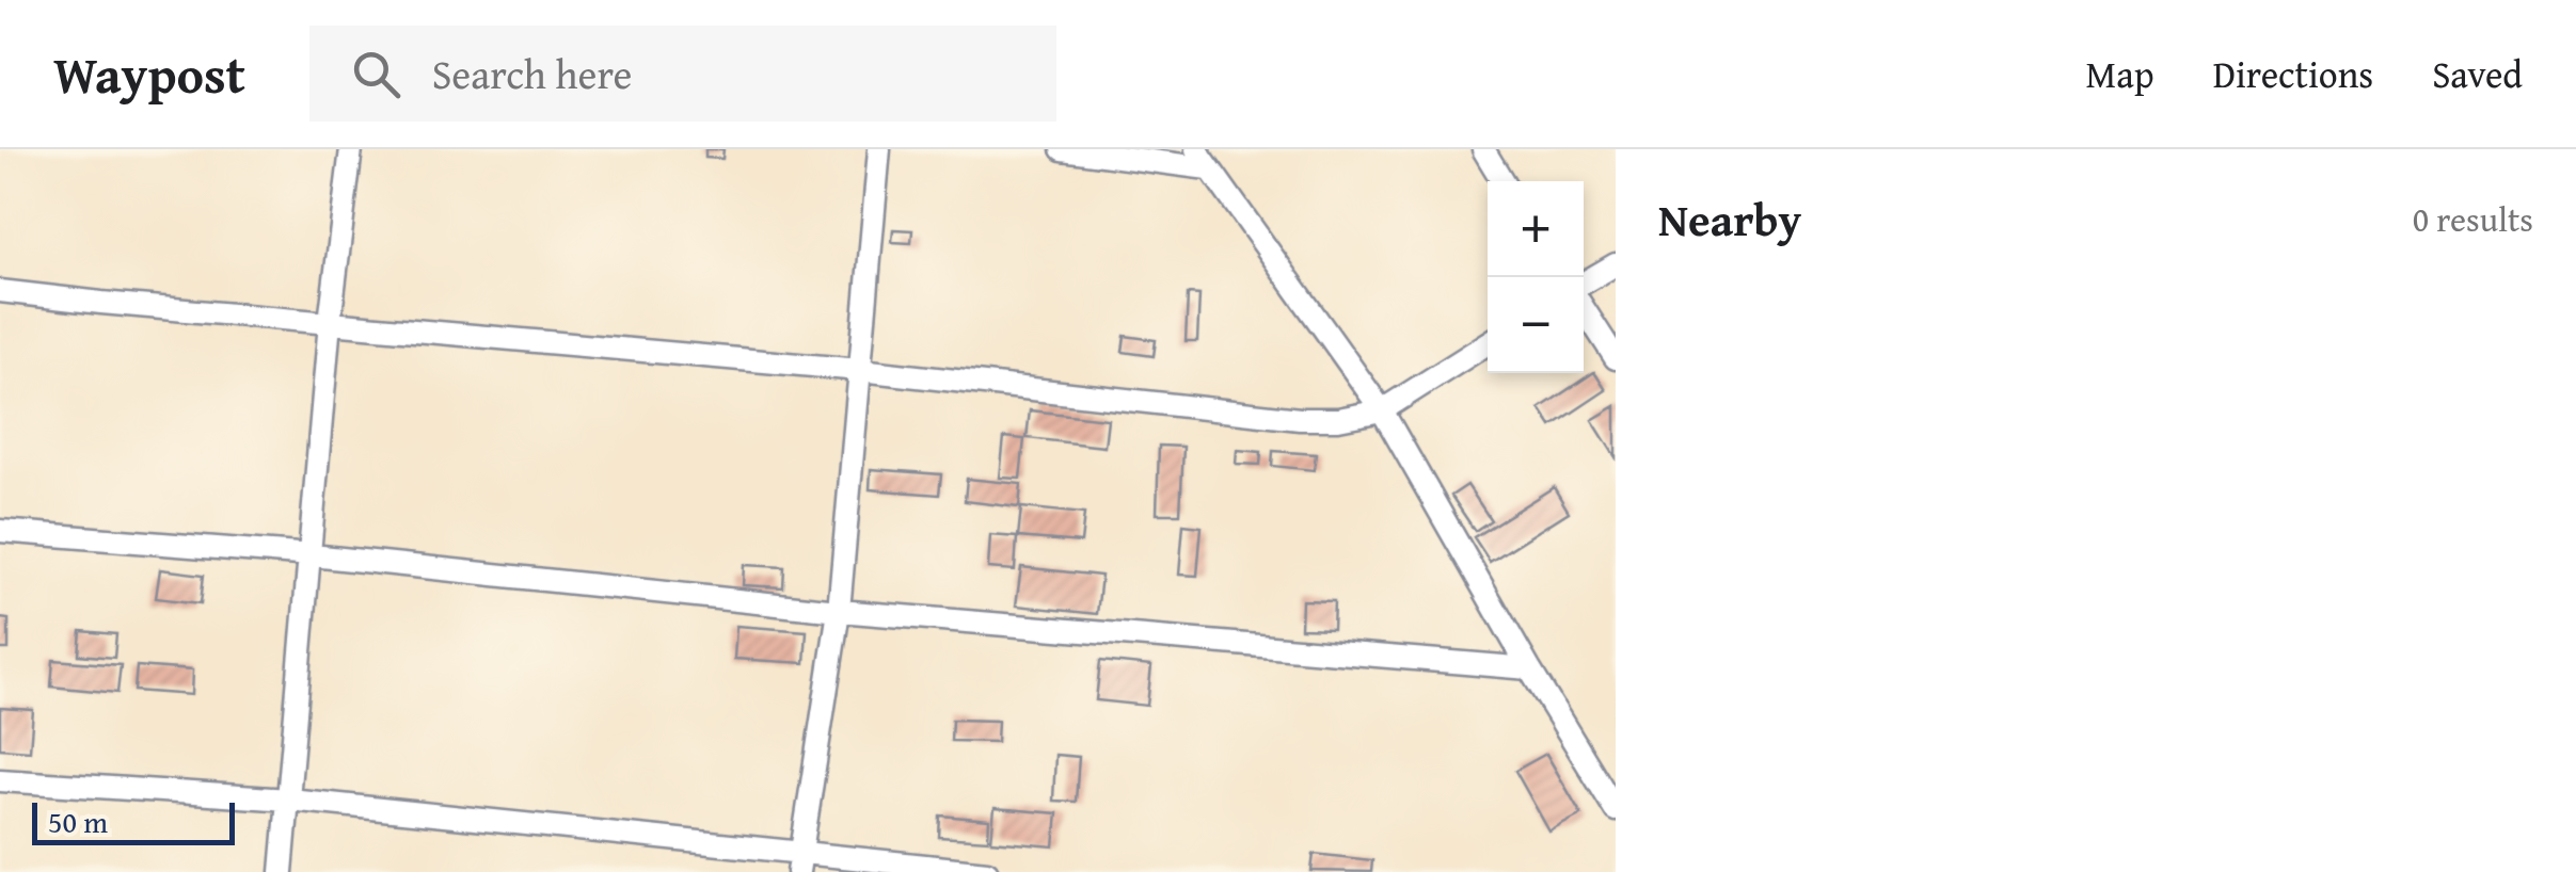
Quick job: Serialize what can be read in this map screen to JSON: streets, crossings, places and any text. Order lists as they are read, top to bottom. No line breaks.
{"scale_bar":"50 m","page":{"header":"Waypost","search":"Search here","nav":["Map","Directions","Saved"],"heading":["Nearby","0 results"],"map_buttons":["+","−"],"scale":"50 m"}}
